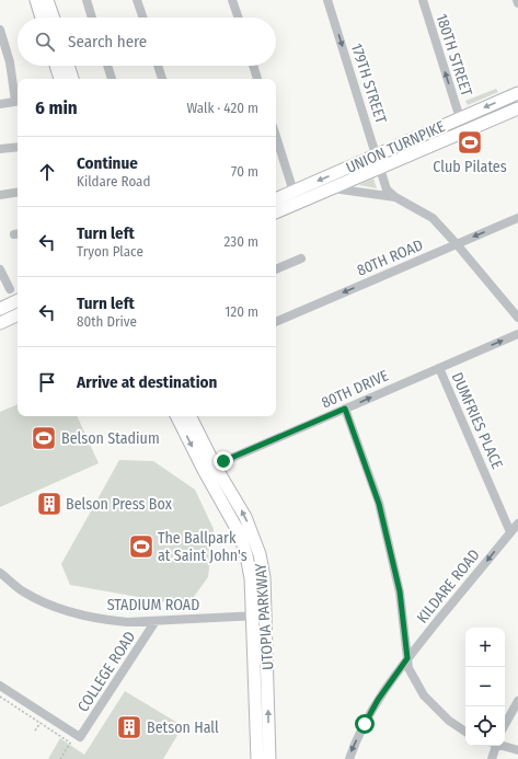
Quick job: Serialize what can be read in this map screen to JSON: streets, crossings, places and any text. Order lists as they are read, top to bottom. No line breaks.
{"streets":{"main road":["UNION TURNPIKE","UTOPIA PARKWAY"],"street":["180TH STREET","179TH STREET","80TH ROAD","80TH DRIVE","DUMFRIES PLACE","KILDARE ROAD","STADIUM ROAD","COLLEGE ROAD"]},"crossings":[["180TH STREET","UNION TURNPIKE"],["179TH STREET","UNION TURNPIKE"],["80TH DRIVE","DUMFRIES PLACE"],["80TH DRIVE","UTOPIA PARKWAY"],["DUMFRIES PLACE","KILDARE ROAD"],["STADIUM ROAD","UTOPIA PARKWAY"],["STADIUM ROAD","COLLEGE ROAD"]],"one_way":["180TH STREET","179TH STREET","80TH ROAD","80TH DRIVE","KILDARE ROAD"],"places":{"sports":["Club Pilates","Belson Stadium","The Ballpark at Saint John's"],"building":["Belson Press Box","Betson Hall"]},"page":{"search":"Search here","heading":["6 min","Walk · 420 m"],"list":[["Continue","Kildare Road","70 m"],["Turn left","Tryon Place","230 m"],["Turn left","80th Drive","120 m"],"Arrive at destination"],"map_buttons":["+","−"]}}
